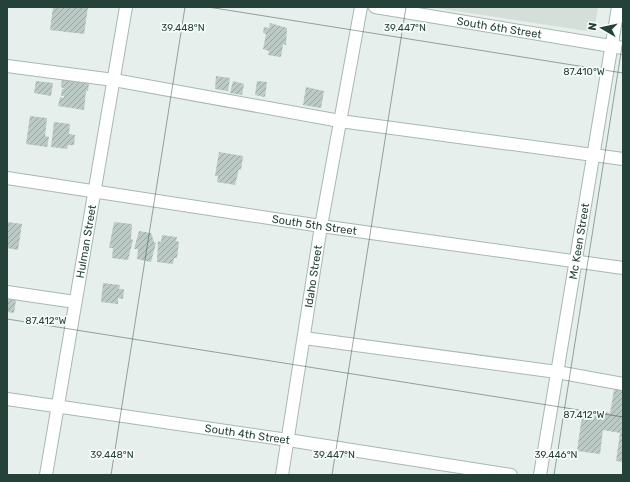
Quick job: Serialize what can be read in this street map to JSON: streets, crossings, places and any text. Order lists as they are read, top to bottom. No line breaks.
{"streets":{"street":["South 6th Street","South 5th Street","Hulman Street","Mc Keen Street","Idaho Street","South 4th Street"]},"crossings":[["South 6th Street","Mc Keen Street"],["South 5th Street","Hulman Street"],["South 5th Street","Mc Keen Street"],["South 5th Street","Idaho Street"],["Hulman Street","South 4th Street"],["Idaho Street","South 4th Street"]],"north":"left","coordinates":["39.448°N","39.447°N","87.410°W","87.412°W","39.446°N"]}
